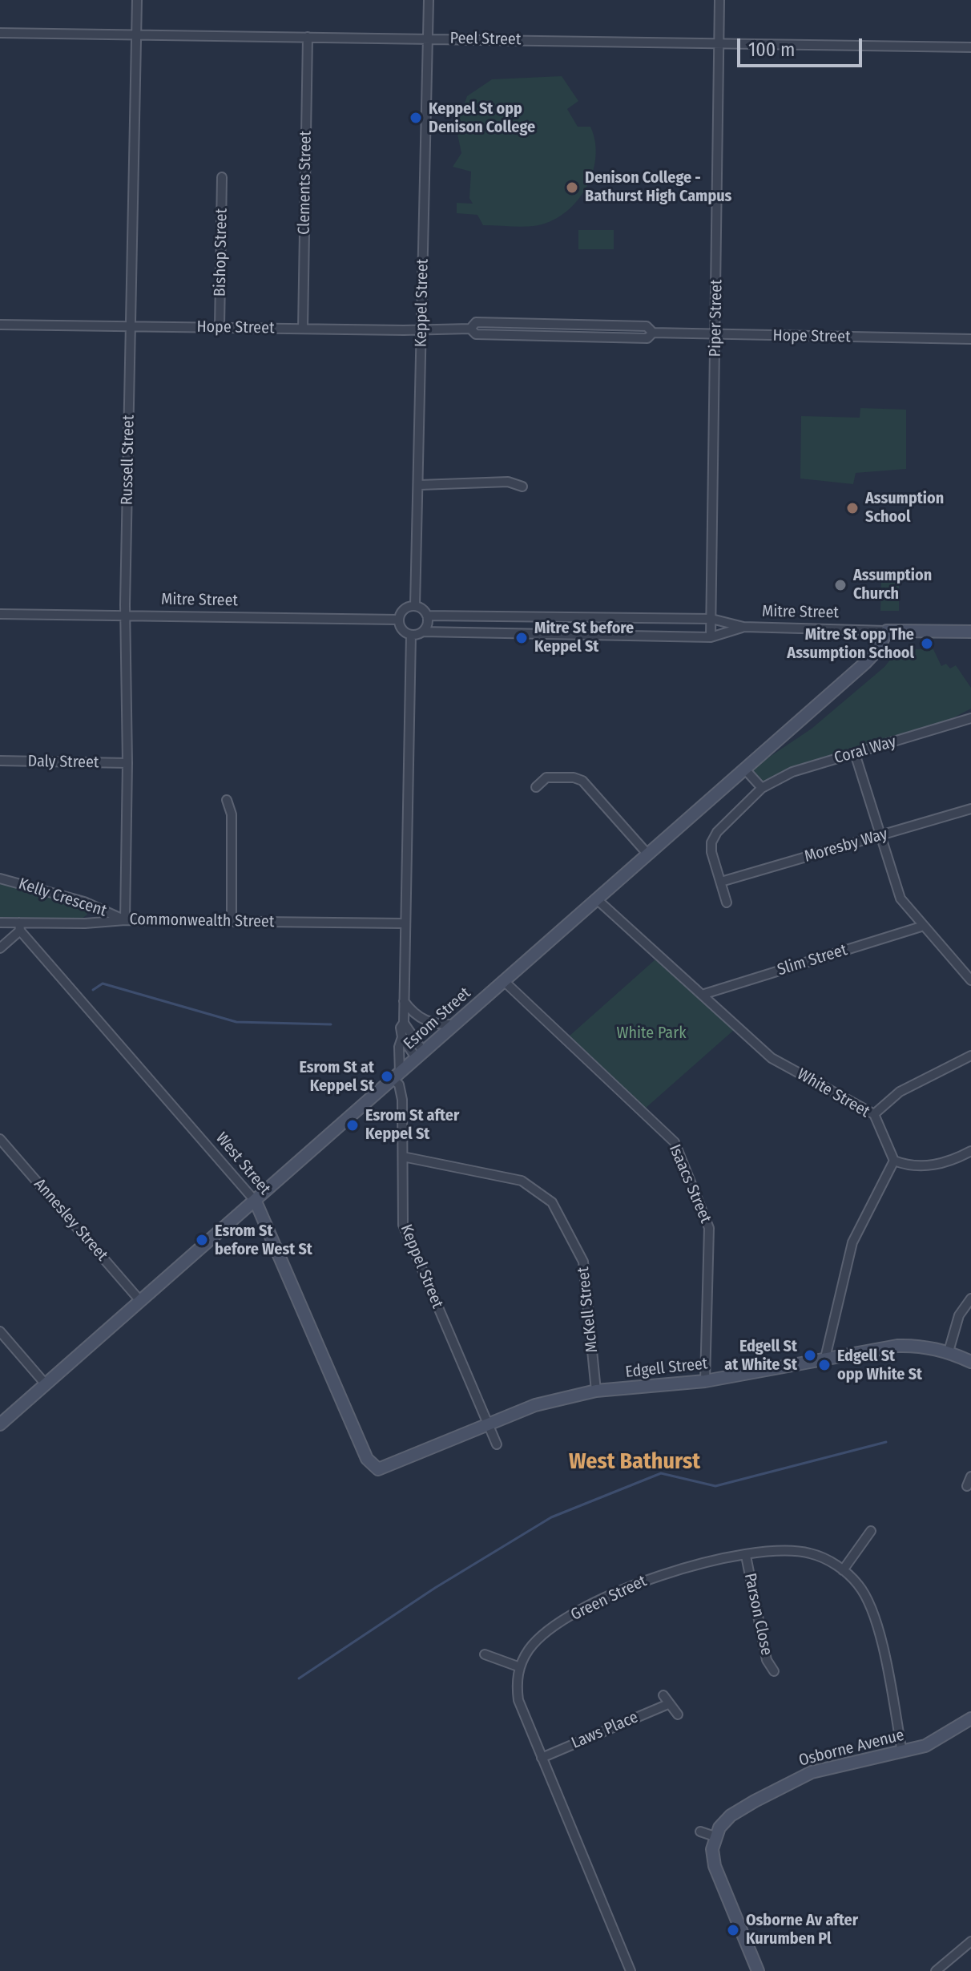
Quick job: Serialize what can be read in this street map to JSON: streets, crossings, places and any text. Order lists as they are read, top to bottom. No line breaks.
{"streets":{"street":["Peel Street","Clements Street","Bishop Street","Keppel Street","Piper Street","Hope Street","Russell Street","Mitre Street","Coral Way","Daly Street","Moresby Way","Kelly Crescent","Commonwealth Street","Slim Street","Esrom Street","White Street","West Street","Isaacs Street","Annesley Street","McKell Street","Edgell Street","Green Street","Parson Close","Laws Place","Osborne Avenue"]},"crossings":[["Peel Street","Clements Street"],["Peel Street","Keppel Street"],["Peel Street","Piper Street"],["Peel Street","Russell Street"],["Clements Street","Hope Street"],["Bishop Street","Hope Street"],["Keppel Street","Hope Street"],["Keppel Street","Mitre Street"],["Keppel Street","Commonwealth Street"],["Keppel Street","Esrom Street"],["Keppel Street","McKell Street"],["Keppel Street","Edgell Street"],["Piper Street","Hope Street"],["Piper Street","Mitre Street"],["Hope Street","Russell Street"],["Russell Street","Mitre Street"],["Russell Street","Daly Street"],["Russell Street","Kelly Crescent"],["Russell Street","Commonwealth Street"],["Mitre Street","Esrom Street"],["Coral Way","Moresby Way"],["Kelly Crescent","Commonwealth Street"],["Commonwealth Street","West Street"],["Slim Street","White Street"],["Esrom Street","White Street"],["Esrom Street","West Street"],["Esrom Street","Isaacs Street"],["Esrom Street","Annesley Street"],["West Street","Edgell Street"],["Isaacs Street","Edgell Street"],["McKell Street","Edgell Street"],["Green Street","Parson Close"],["Green Street","Osborne Avenue"]],"districts":["West Bathurst"],"parks":["White Park"],"places":["Keppel St opp Denison College","Denison College - Bathurst High Campus","Assumption School","Assumption Church","Mitre St before Keppel St","Mitre St opp The Assumption School","Esrom St at Keppel St","Esrom St after Keppel St","Esrom St before West St","Edgell St at White St","Edgell St opp White St","Osborne Av after Kurumben Pl"],"scale_bar":"100 m"}
